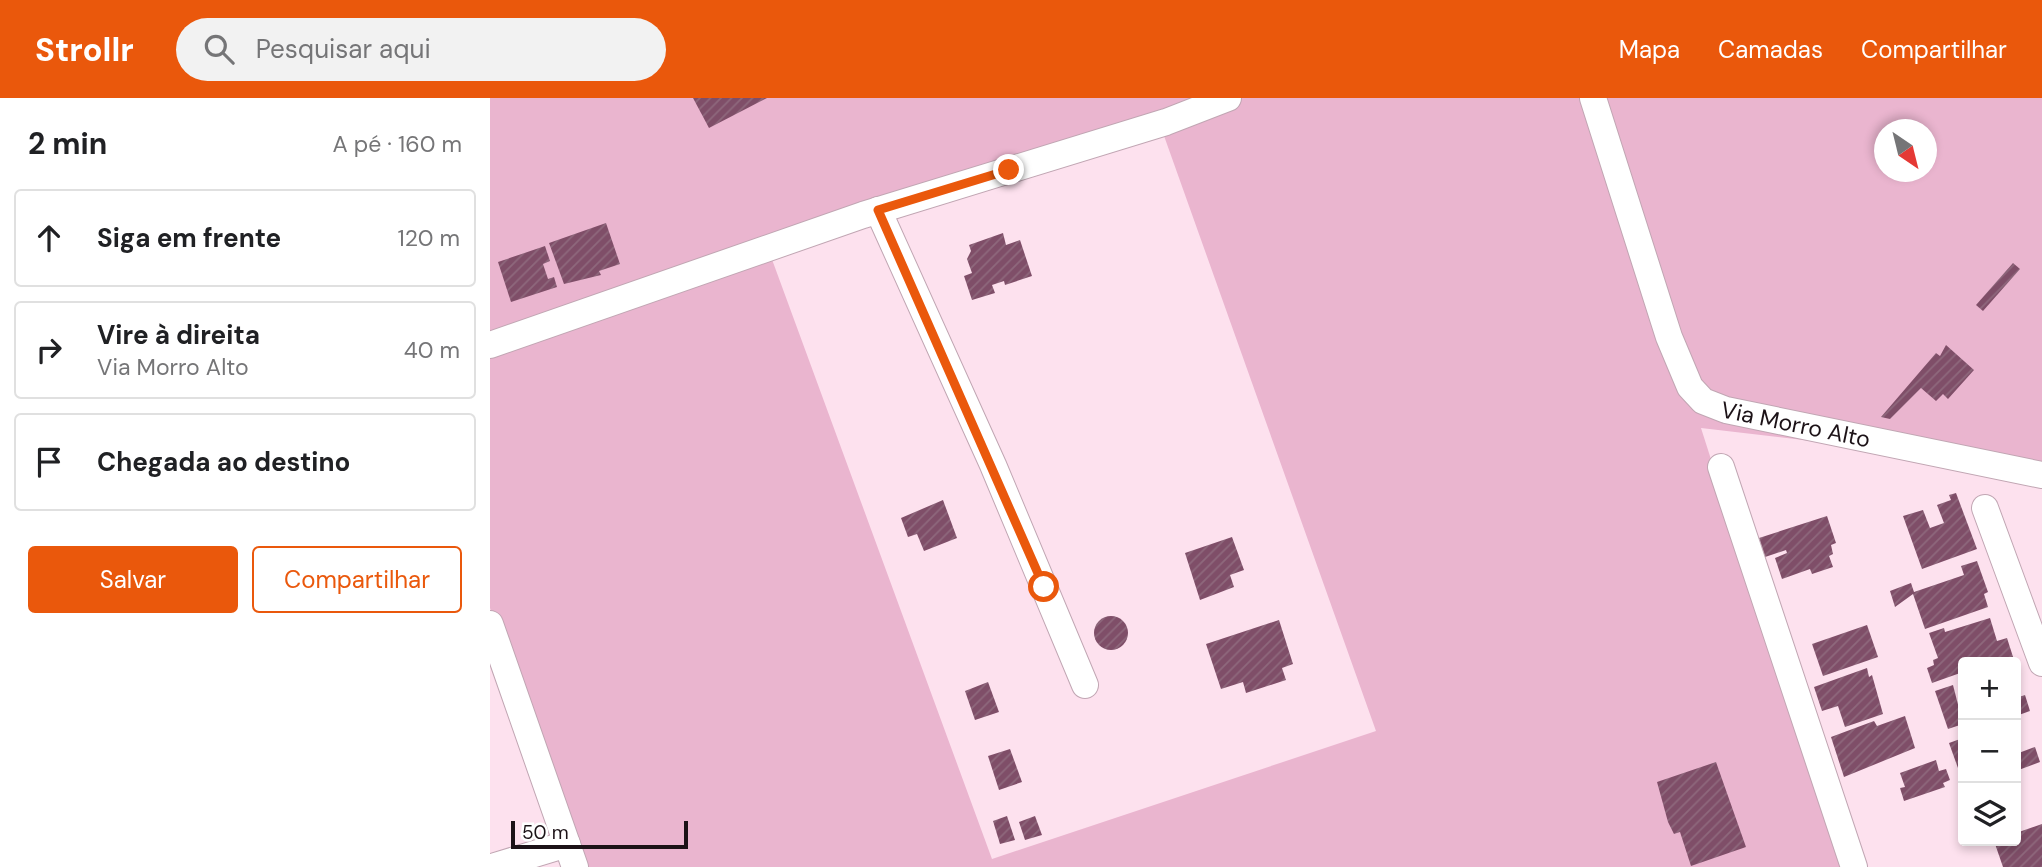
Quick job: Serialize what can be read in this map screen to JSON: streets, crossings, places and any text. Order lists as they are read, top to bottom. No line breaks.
{"streets":{"street":["Via Morro Alto"]},"scale_bar":"50 m","north":"bottom right","page":{"header":"Strollr","search":"Pesquisar aqui","nav":["Mapa","Camadas","Compartilhar"],"heading":["2 min","A pé · 160 m"],"list":[["Siga em frente","120 m"],["Vire à direita","Via Morro Alto","40 m"],"Chegada ao destino"],"buttons":["Salvar","Compartilhar"],"map_buttons":["+","−"],"scale":"50 m"}}
